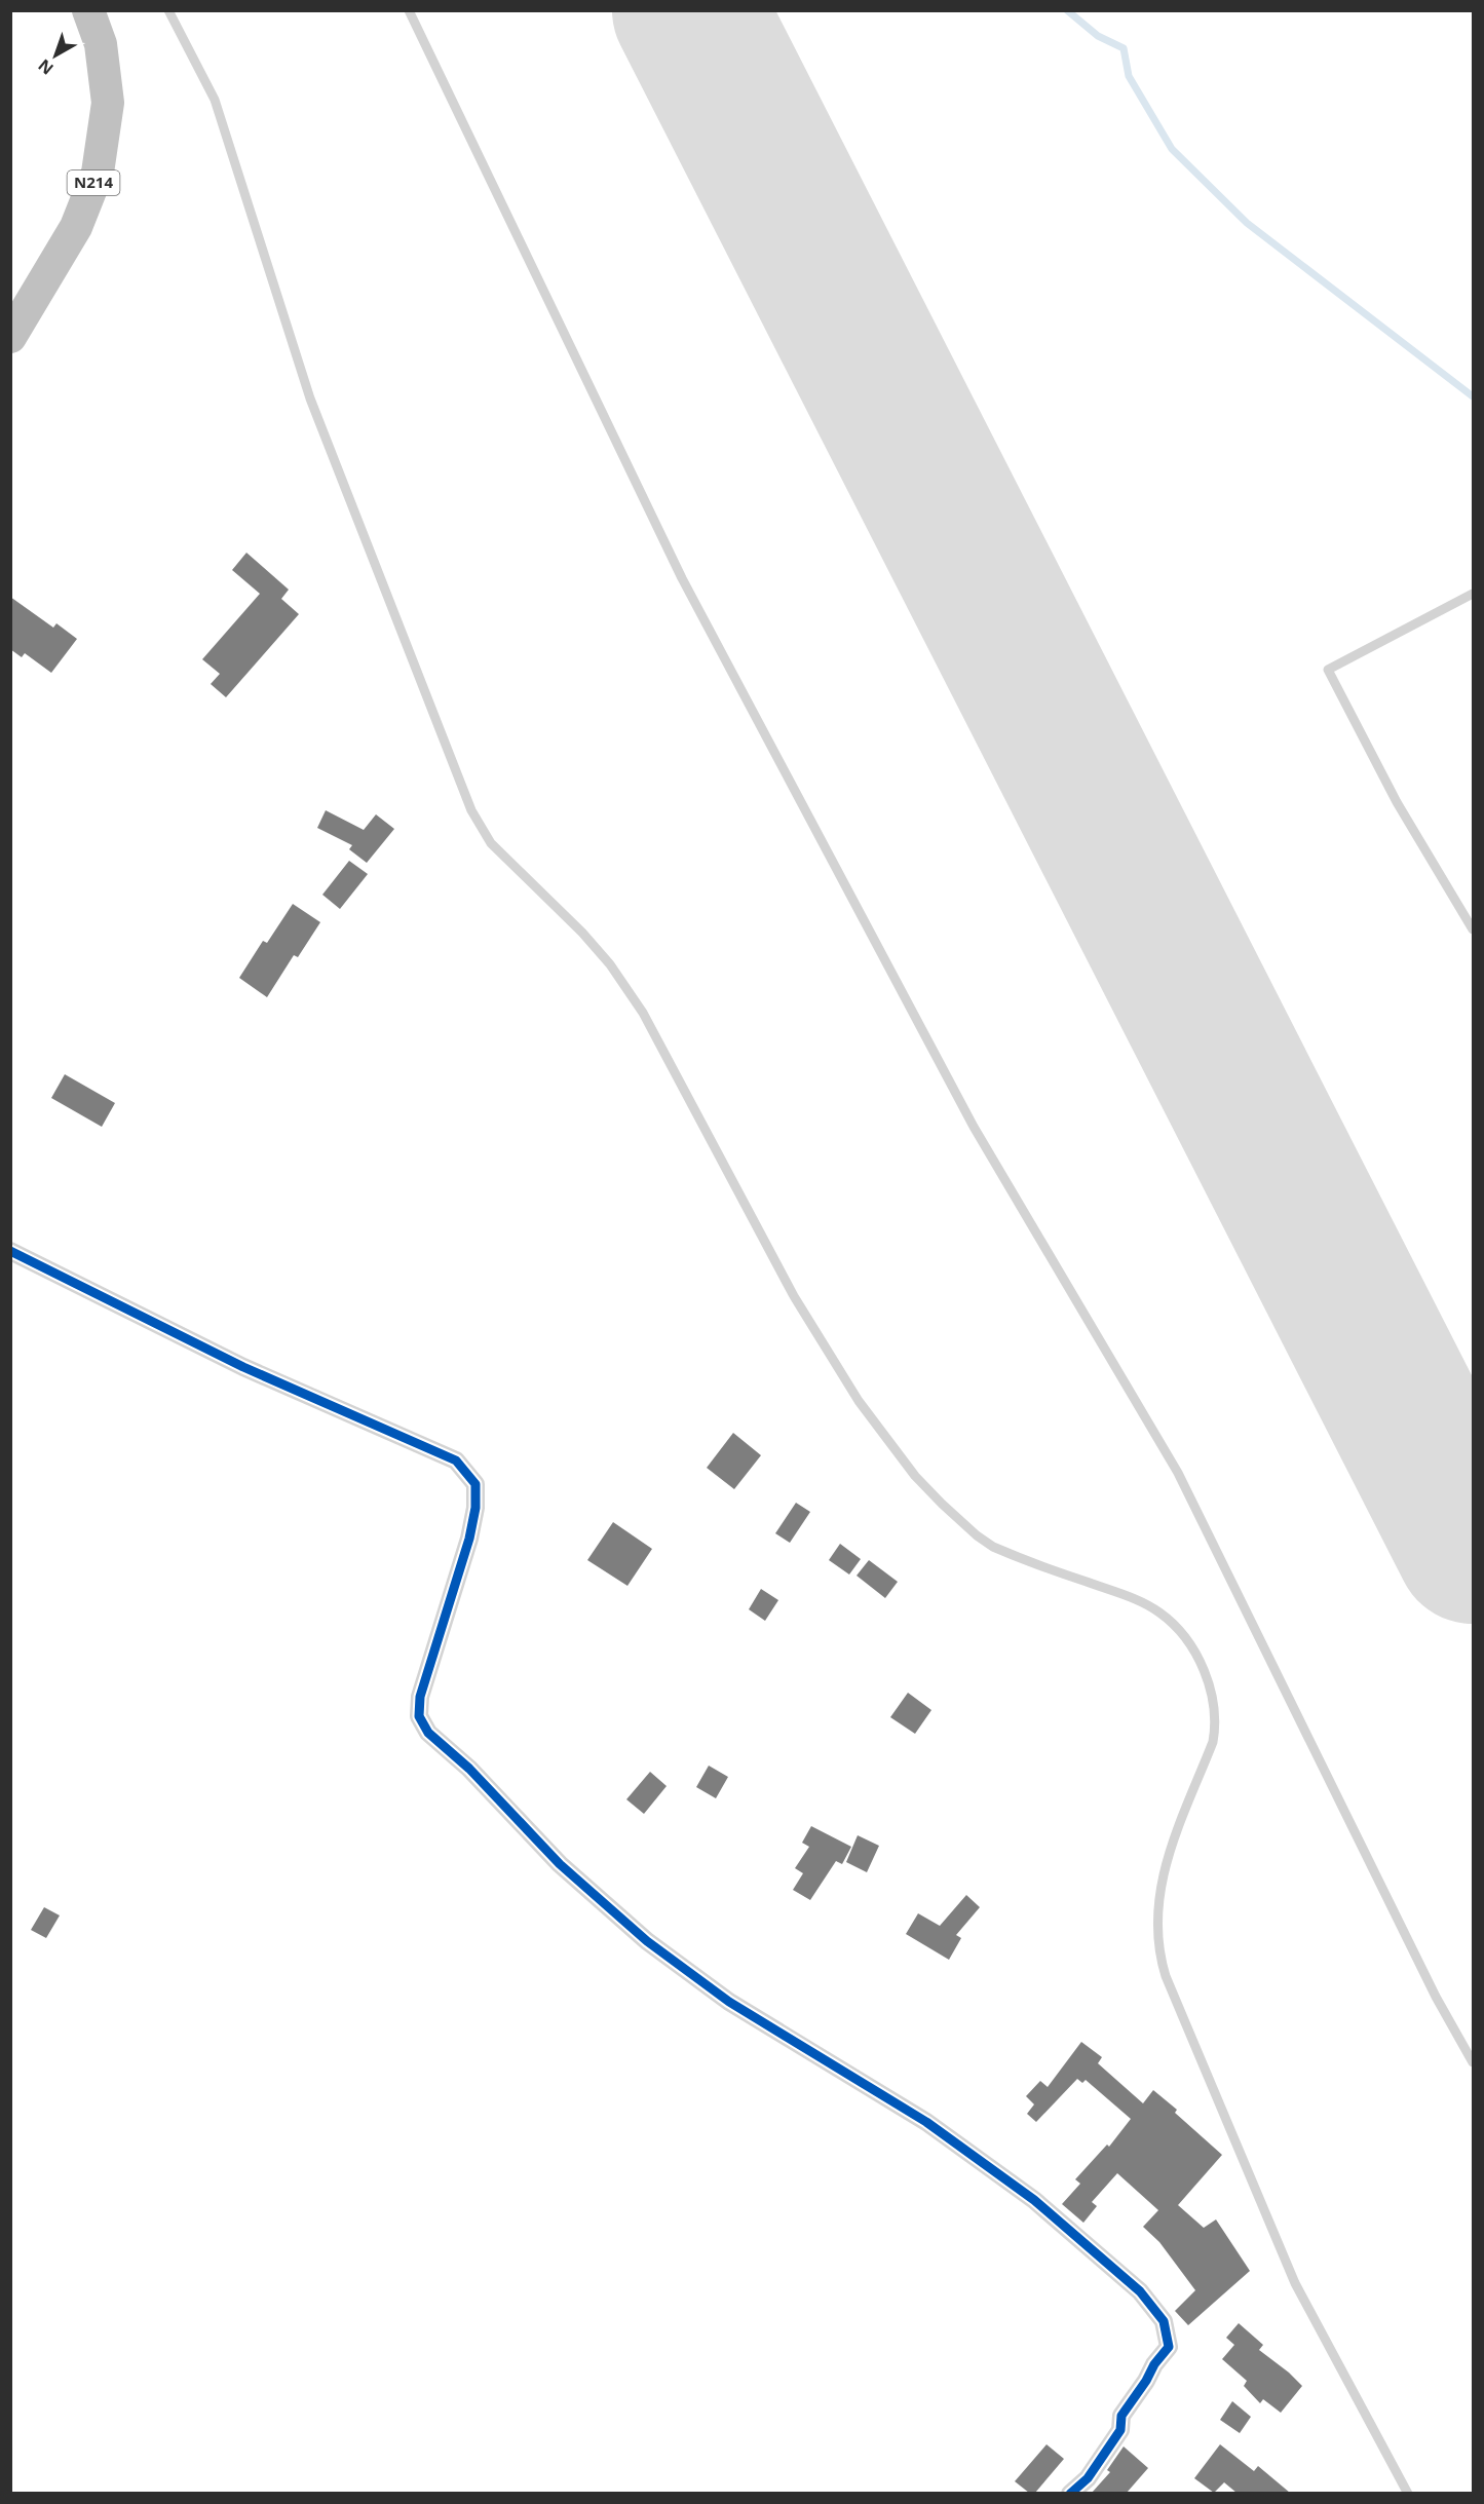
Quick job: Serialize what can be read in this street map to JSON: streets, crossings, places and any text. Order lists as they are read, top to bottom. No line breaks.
{"streets":{"highway":["N214"]},"north":"bottom left"}
